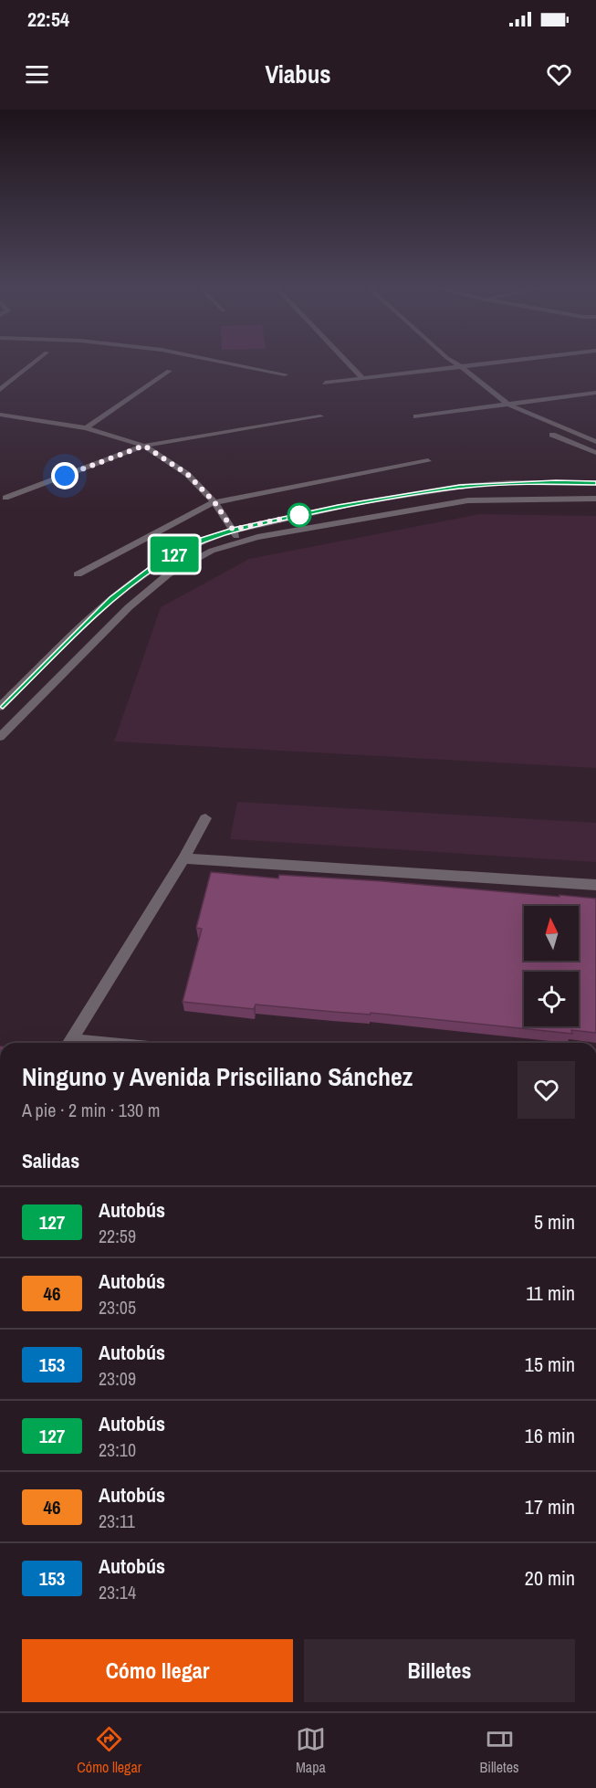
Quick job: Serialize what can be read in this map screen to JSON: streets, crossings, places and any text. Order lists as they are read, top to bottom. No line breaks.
{"lines":["bus line 127"],"north":"top","page":{"status":"22:54","header":"Viabus","on_map":"127","heading":[["Ninguno y Avenida Prisciliano Sánchez","A pie · 2 min · 130 m"],"Salidas"],"list":[{"mark":"127","name":"Autobús","note":"22:59","value":"5 min"},{"mark":"46","name":"Autobús","note":"23:05","value":"11 min"},{"mark":"153","name":"Autobús","note":"23:09","value":"15 min"},{"mark":"127","name":"Autobús","note":"23:10","value":"16 min"},{"mark":"46","name":"Autobús","note":"23:11","value":"17 min"},{"mark":"153","name":"Autobús","note":"23:14","value":"20 min"}],"buttons":["Cómo llegar","Billetes"],"tabs":["Cómo llegar","Mapa","Billetes"]}}
